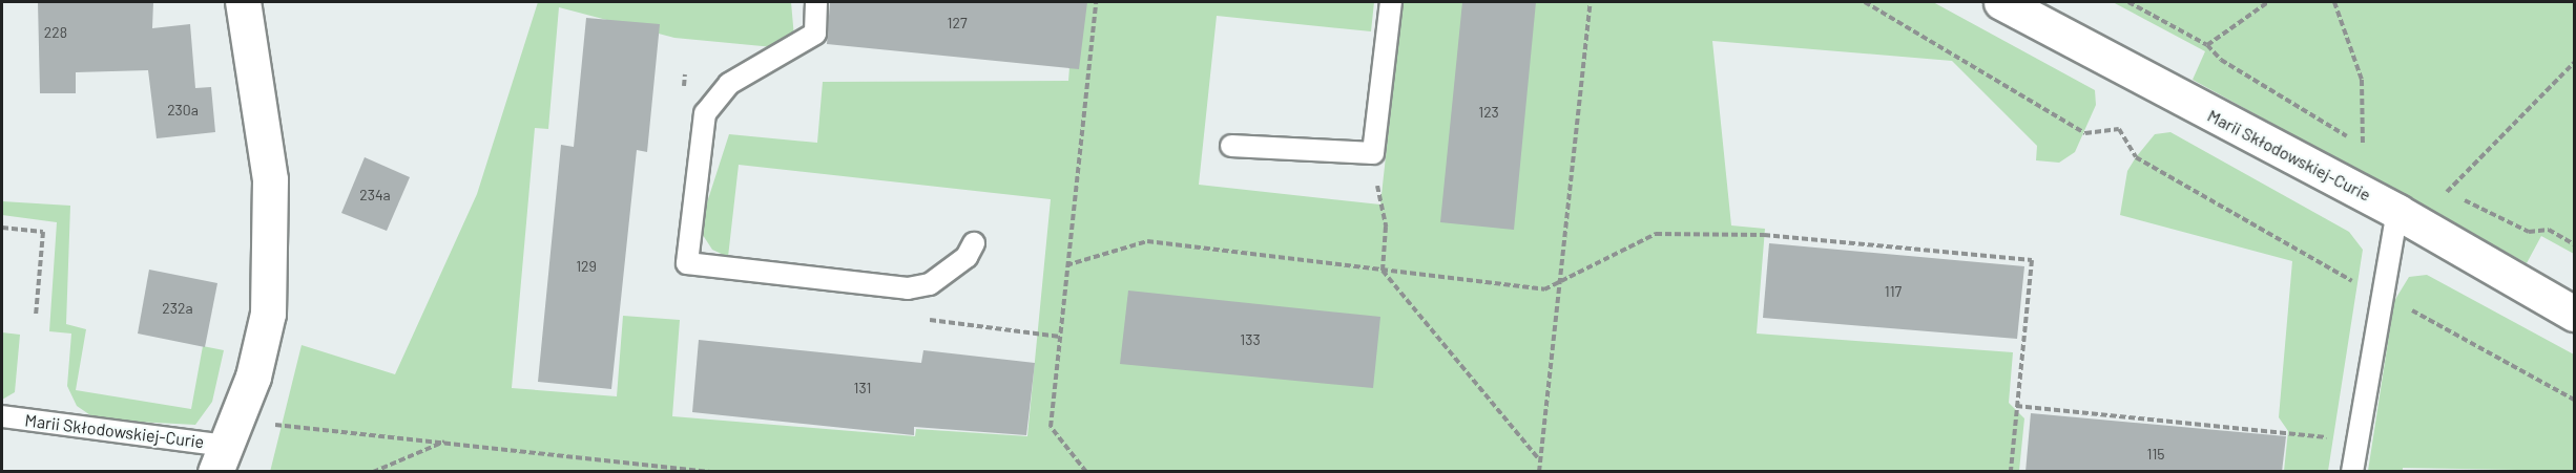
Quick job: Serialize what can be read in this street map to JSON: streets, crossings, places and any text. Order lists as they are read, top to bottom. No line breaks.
{"streets":{"street":["Marii Skłodowskiej-Curie"]},"house_numbers":["127","228","230a","123","234a","129","117","232a","133","131","115"]}
